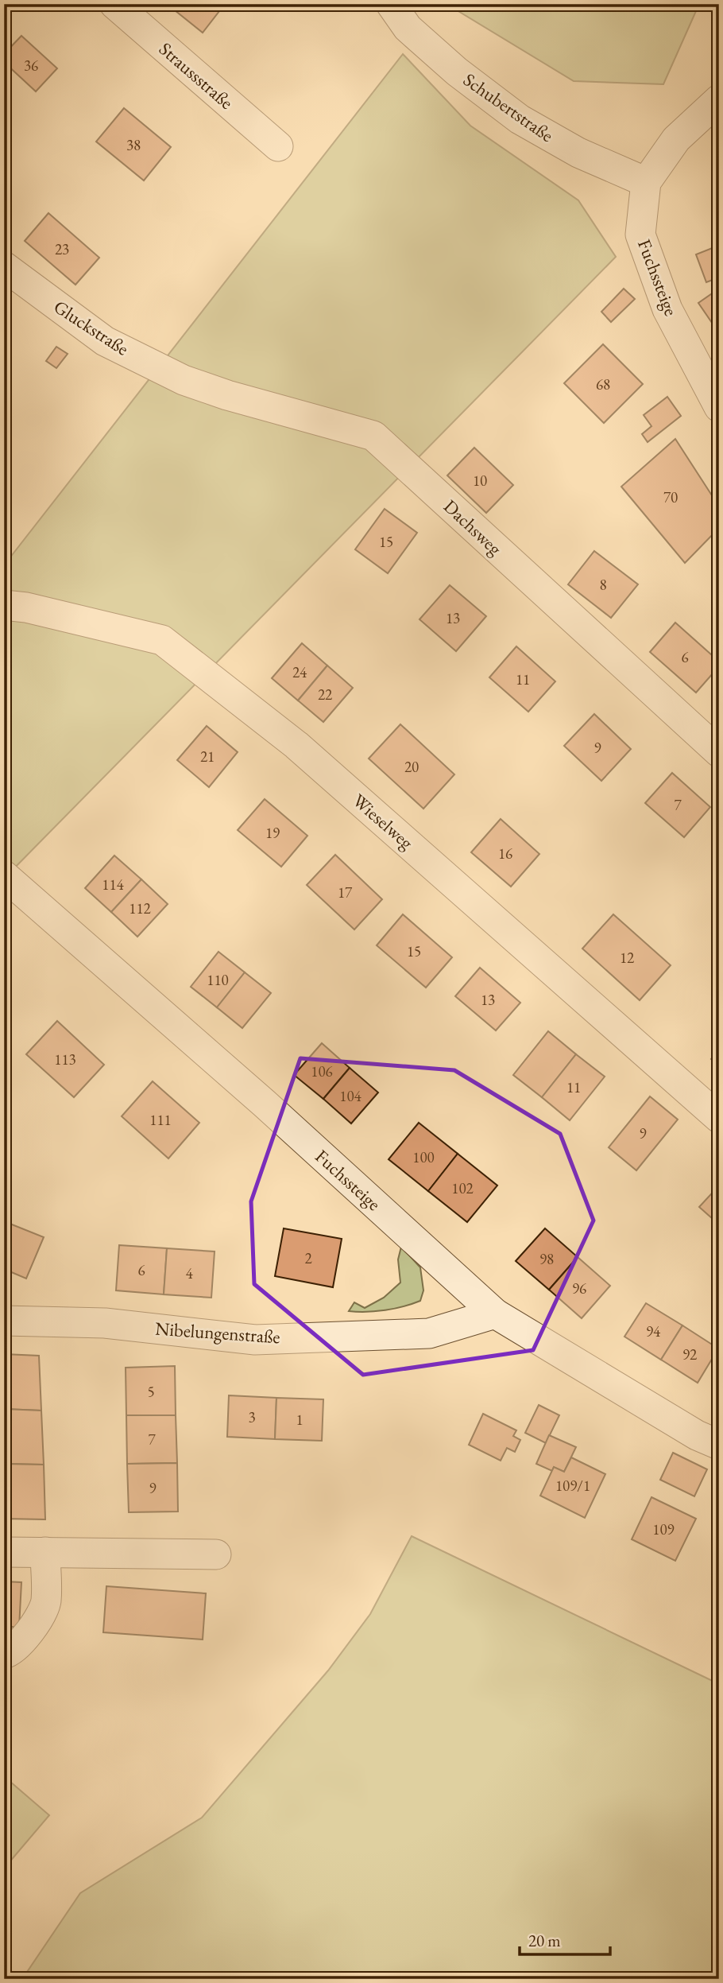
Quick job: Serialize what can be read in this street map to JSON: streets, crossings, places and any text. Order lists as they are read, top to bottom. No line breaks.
{"streets":{"street":["Straussstraße","Schubertstraße","Fuchssteige","Gluckstraße","Dachsweg","Wieselweg","Nibelungenstraße"]},"crossings":[["Schubertstraße","Fuchssteige"],["Fuchssteige","Nibelungenstraße"],["Gluckstraße","Dachsweg"]],"house_numbers":["36","38","23","68","10","70","15","8","13","6","24","11","22","9","21","20","7","19","16","114","17","112","15","12","110","13","113","106","11","104","111","9","100","102","2","98","6","4","96","94","92","5","3","1","7","109/1","9","109"],"scale_bar":"20 m"}
